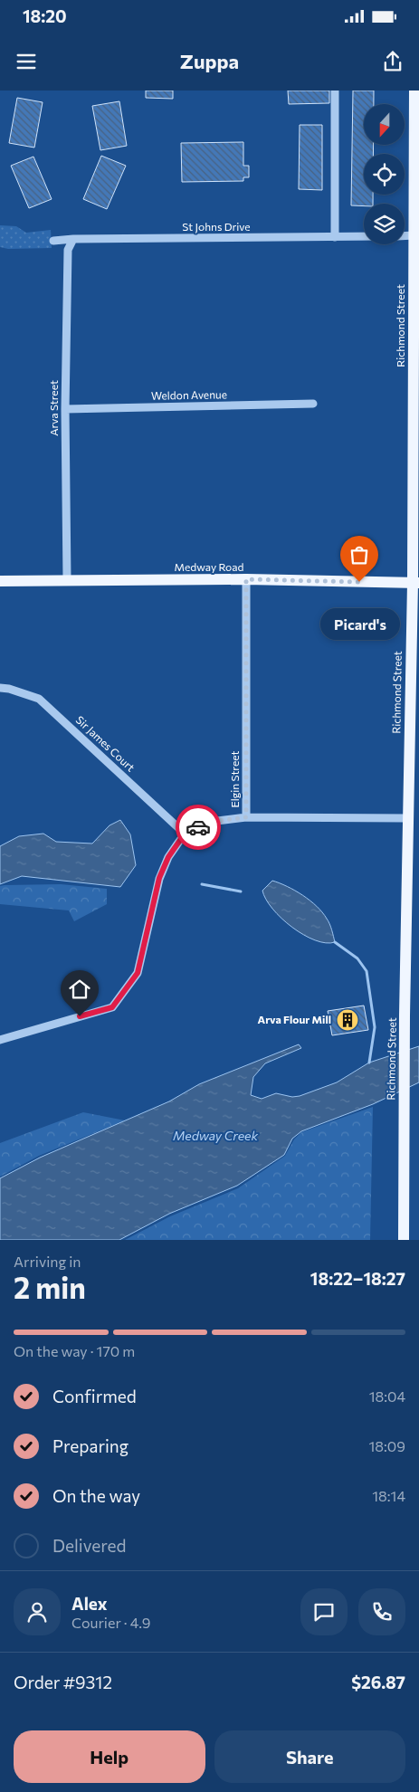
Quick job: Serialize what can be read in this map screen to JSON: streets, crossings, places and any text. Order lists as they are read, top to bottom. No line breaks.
{"streets":{"main road":["Richmond Street","Medway Road"],"street":["St Johns Drive","Weldon Avenue","Arva Street","Sir James Court","Elgin Street"]},"crossings":[["St Johns Drive","Arva Street"],["Richmond Street","Medway Road"],["Richmond Street","Elgin Street"],["Weldon Avenue","Arva Street"],["Arva Street","Medway Road"],["Medway Road","Elgin Street"]],"water":["Medway Creek"],"places":{"other":["Picard's"],"building":["Arva Flour Mill"]},"north":"bottom","page":{"status":"18:20","header":"Zuppa","bubble":"Picard's","heading":["2 min","Arriving in","18:22–18:27"],"panel":["Alex","Courier · 4.9","Order #9312","$26.87"],"bar":"On the way · 170 m","list":[["Confirmed","18:04"],["Preparing","18:09"],["On the way","18:14"],"Delivered"],"buttons":["Help","Share"]}}
